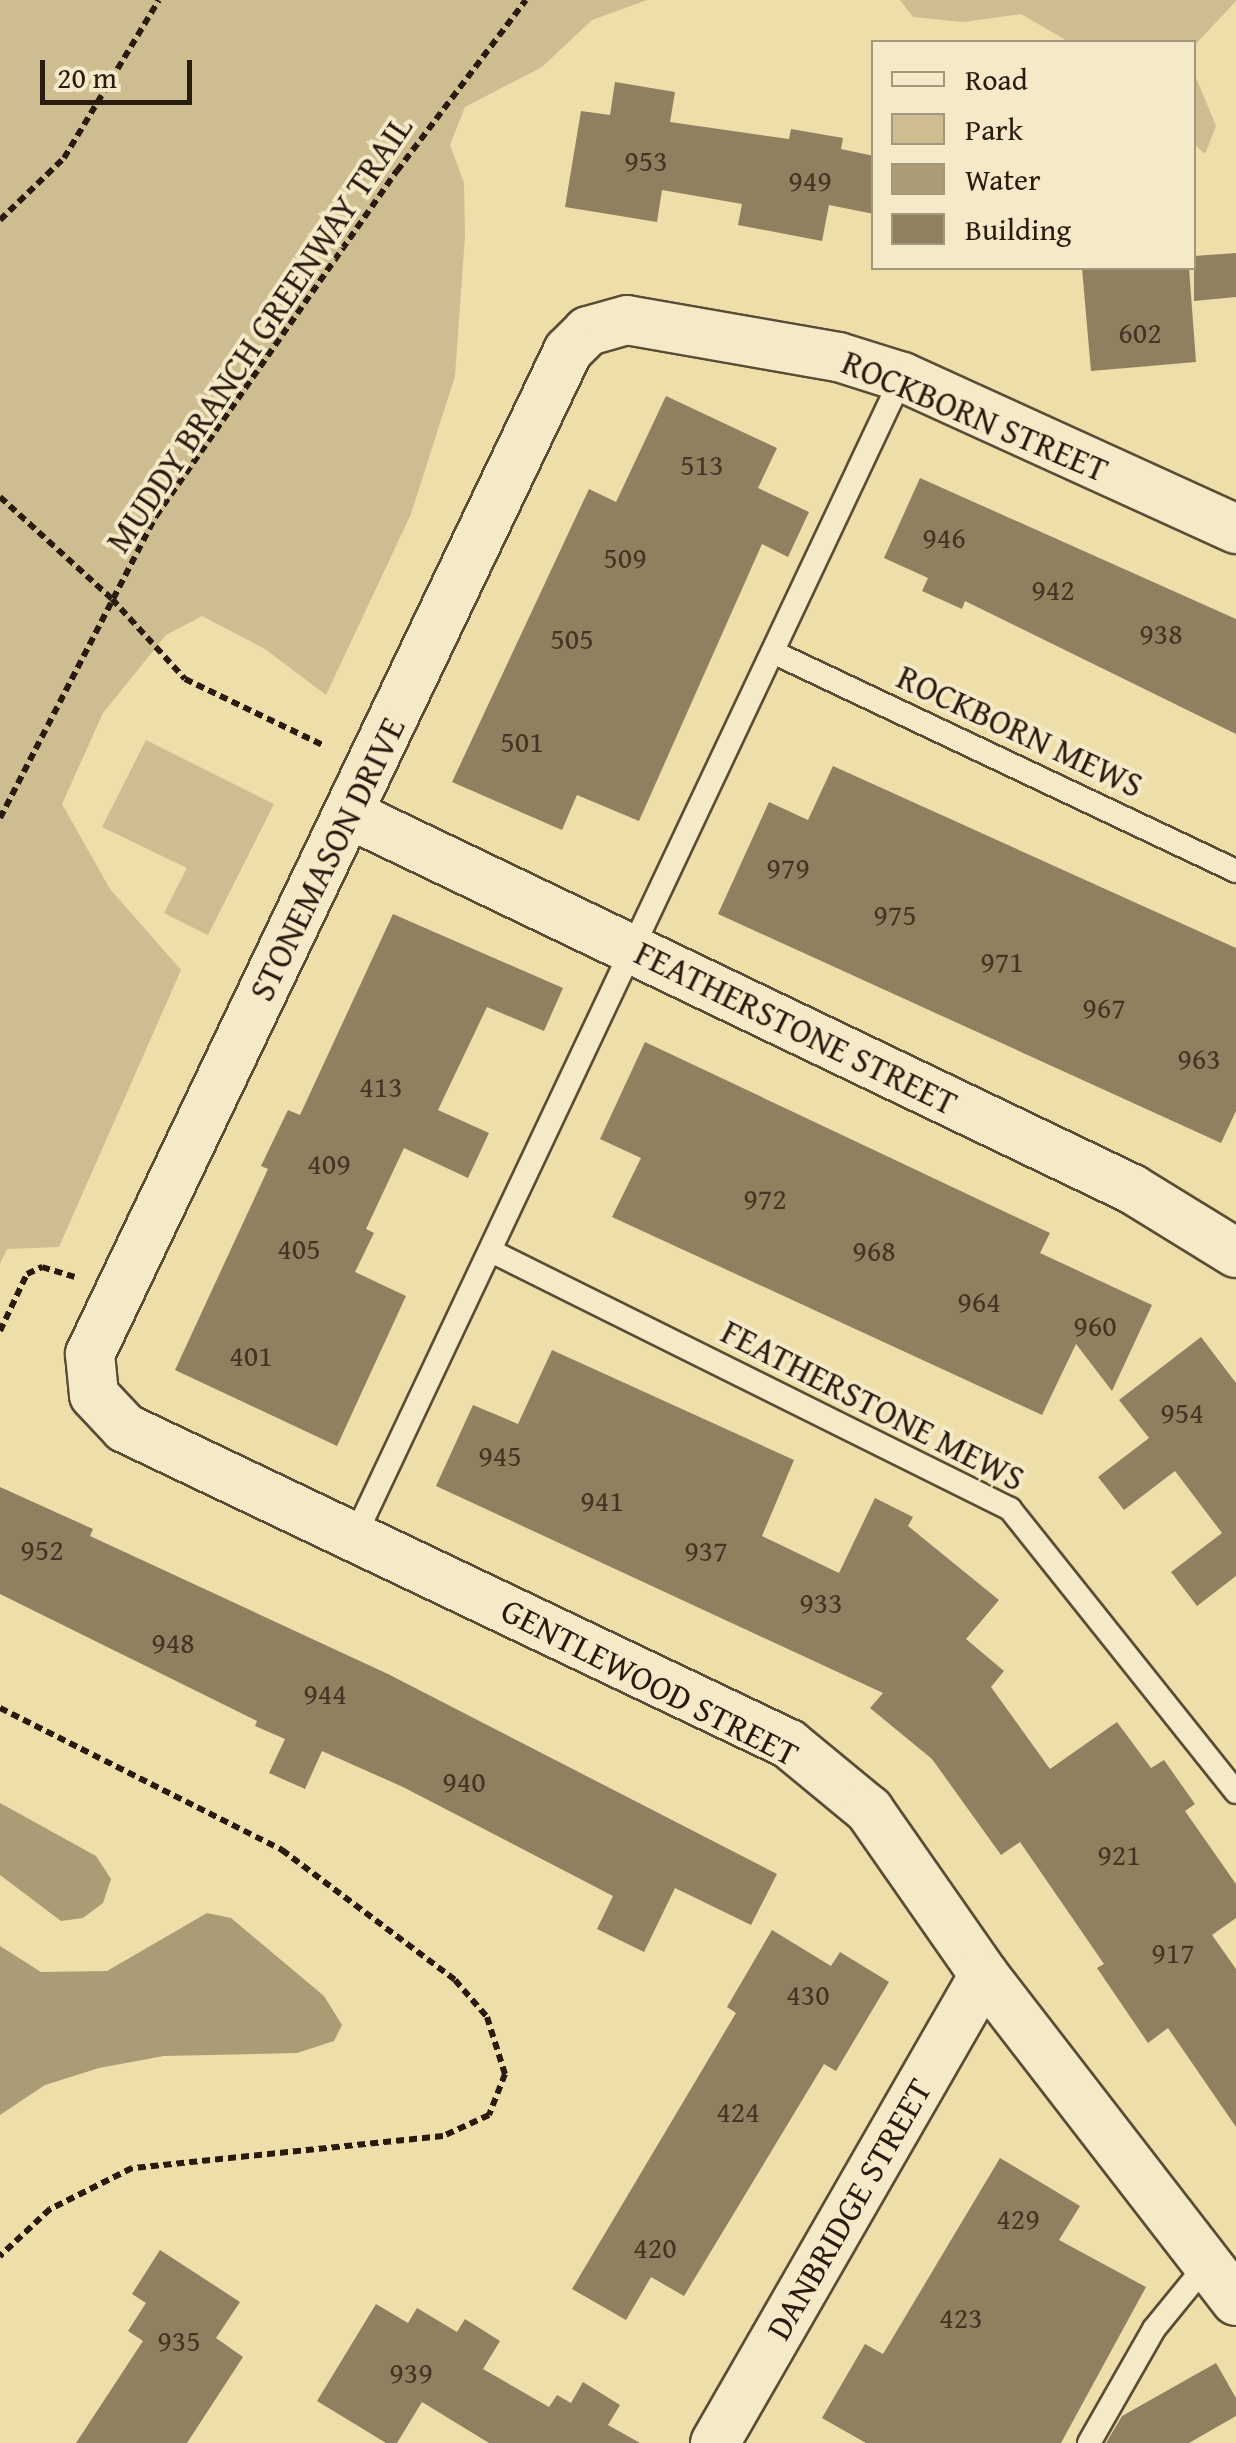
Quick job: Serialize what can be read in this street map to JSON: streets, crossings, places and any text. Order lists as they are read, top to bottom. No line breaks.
{"streets":{"street":["ROCKBORN STREET","STONEMASON DRIVE","FEATHERSTONE STREET","GENTLEWOOD STREET","DANBRIDGE STREET"],"lane":["ROCKBORN MEWS","FEATHERSTONE MEWS"],"path":["MUDDY BRANCH GREENWAY TRAIL"]},"crossings":[["ROCKBORN STREET","STONEMASON DRIVE"],["STONEMASON DRIVE","FEATHERSTONE STREET"],["STONEMASON DRIVE","GENTLEWOOD STREET"],["GENTLEWOOD STREET","DANBRIDGE STREET"]],"house_numbers":["953","949","602","513","946","509","942","938","505","501","979","975","971","967","963","413","409","972","405","968","964","960","401","954","945","941","952","937","933","948","944","940","921","917","430","424","429","420","423","935","939"],"legend":["Road","Park","Water","Building"],"scale_bar":"20 m"}
